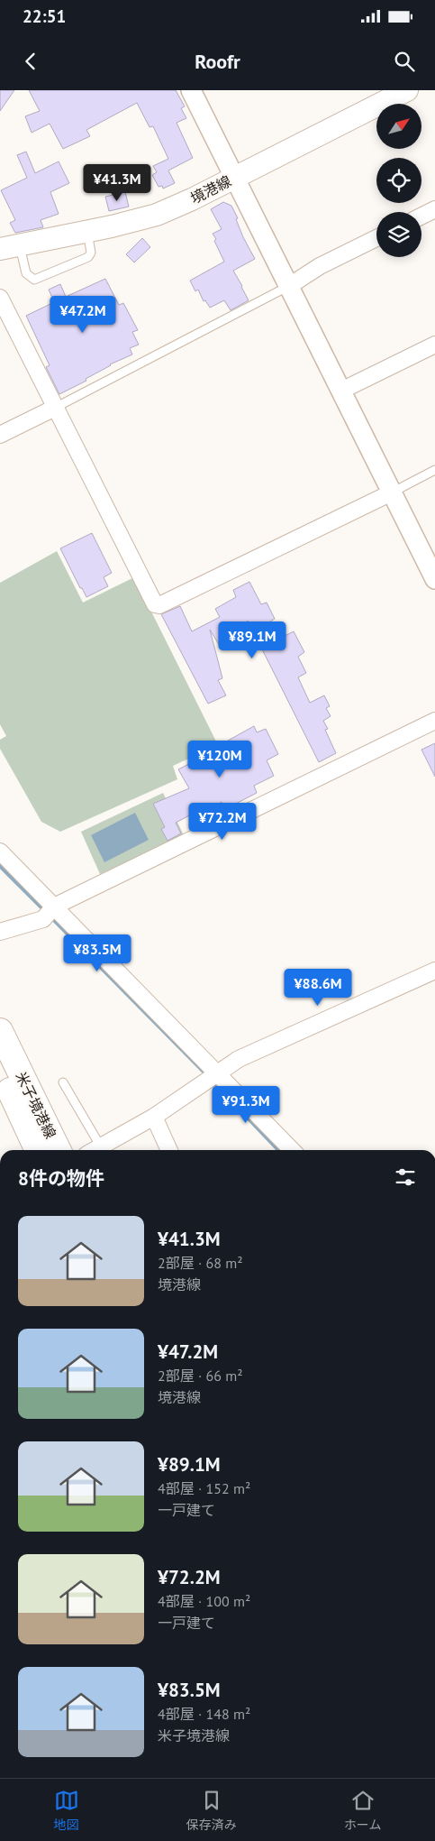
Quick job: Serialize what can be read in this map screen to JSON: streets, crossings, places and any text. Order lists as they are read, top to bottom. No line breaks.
{"streets":{"main road":["境港線","米子境港線"]},"north":"top right","page":{"status":"22:51","header":"Roofr","price":["¥41.3M","¥47.2M","¥89.1M","¥120M","¥72.2M","¥83.5M","¥88.6M","¥91.3M"],"heading":"8件の物件","list":[{"name":"¥41.3M","note":"2部屋 · 68 m² · 境港線"},{"name":"¥47.2M","note":"2部屋 · 66 m² · 境港線"},{"name":"¥89.1M","note":"4部屋 · 152 m² · 一戸建て"},{"name":"¥72.2M","note":"4部屋 · 100 m² · 一戸建て"},{"name":"¥83.5M","note":"4部屋 · 148 m² · 米子境港線"}],"tabs":["地図","保存済み","ホーム"]}}
